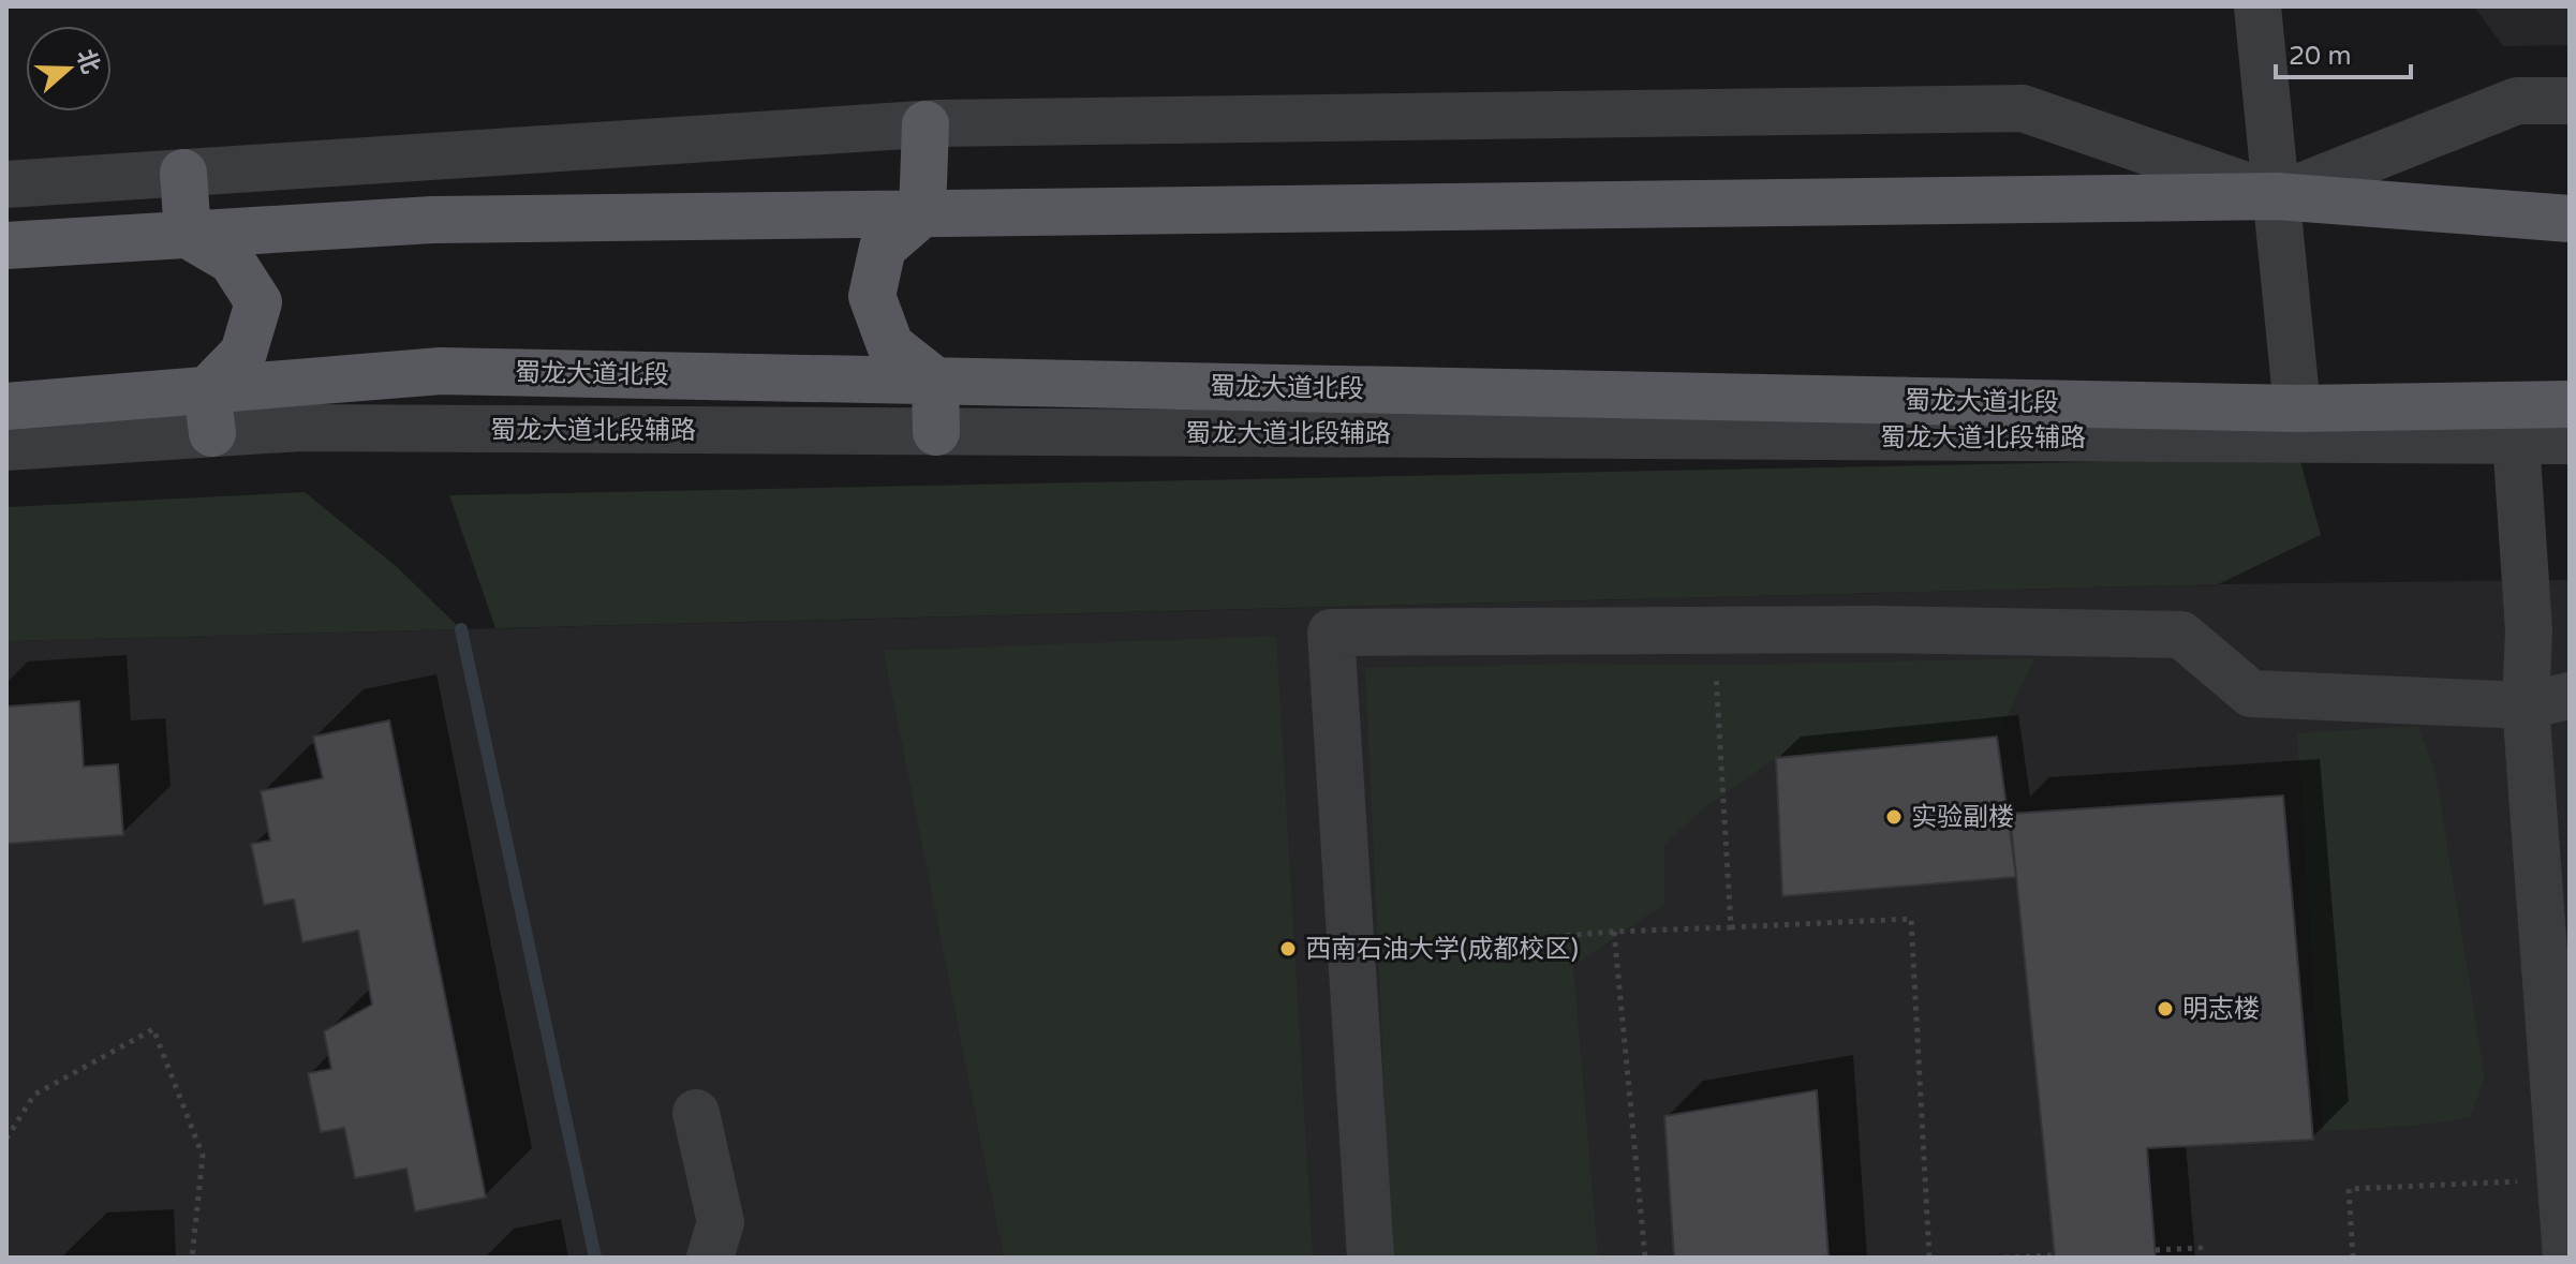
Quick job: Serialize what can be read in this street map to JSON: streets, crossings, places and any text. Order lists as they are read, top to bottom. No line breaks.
{"streets":{"main road":["蜀龙大道北段"],"street":["蜀龙大道北段辅路"]},"crossings":[["蜀龙大道北段","蜀龙大道北段辅路"]],"places":["实验副楼","西南石油大学(成都校区)","明志楼"],"scale_bar":"20 m","north":"right"}
